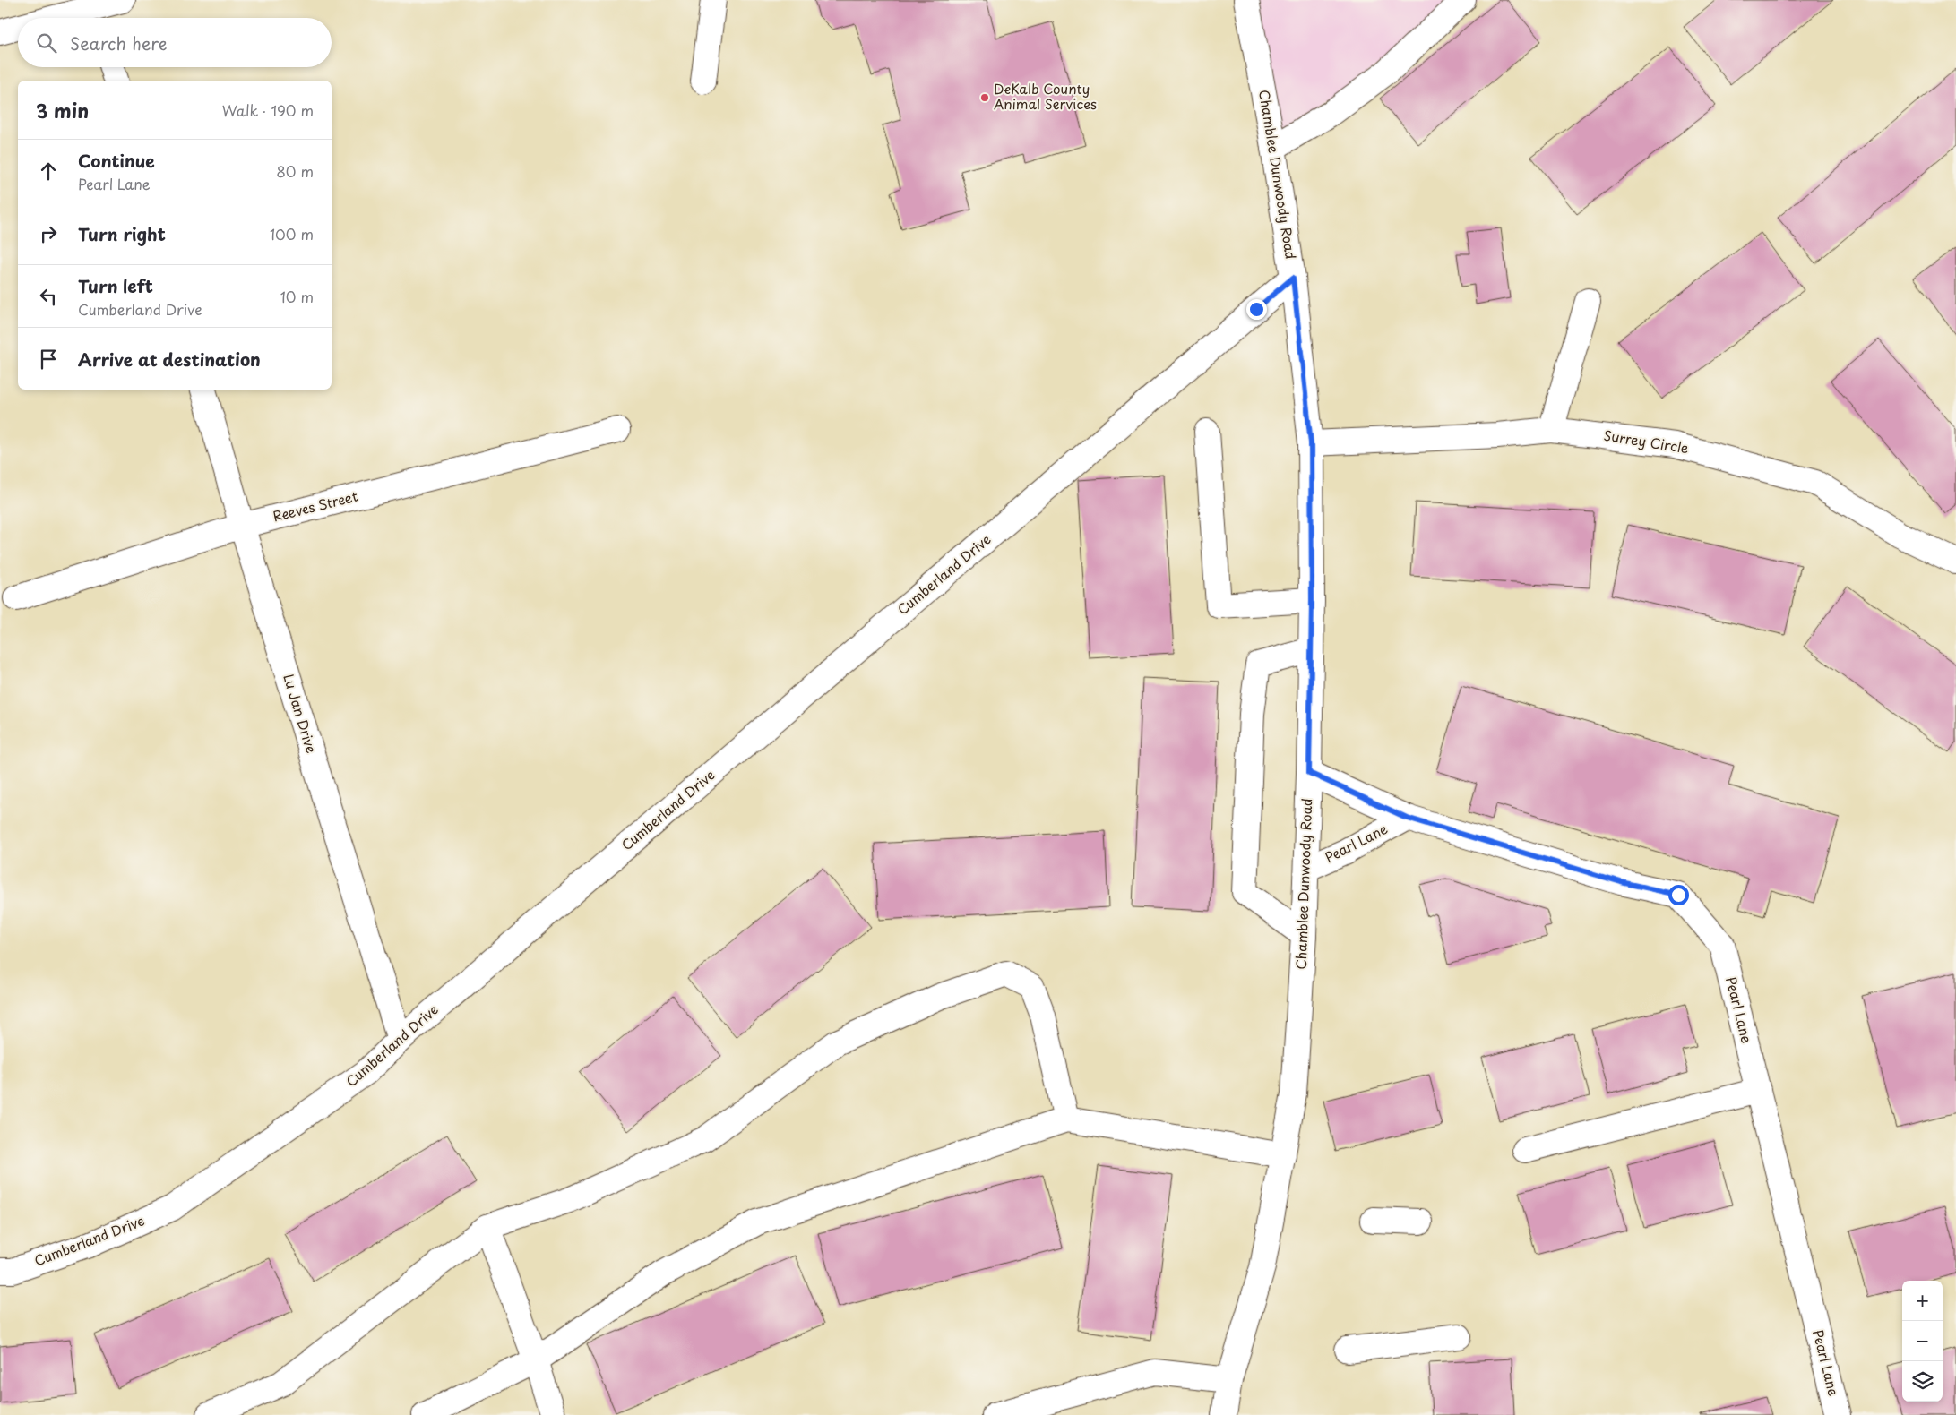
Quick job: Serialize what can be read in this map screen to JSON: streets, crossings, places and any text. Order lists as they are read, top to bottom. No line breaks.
{"streets":{"street":["Chamblee Dunwoody Road","Surrey Circle","Reeves Street","Cumberland Drive","Lu Jan Drive","Pearl Lane"]},"crossings":[["Chamblee Dunwoody Road","Surrey Circle"],["Chamblee Dunwoody Road","Cumberland Drive"],["Chamblee Dunwoody Road","Pearl Lane"],["Reeves Street","Lu Jan Drive"],["Cumberland Drive","Lu Jan Drive"]],"places":["DeKalb County Animal Services"],"page":{"search":"Search here","heading":["3 min","Walk · 190 m"],"list":[["Continue","Pearl Lane","80 m"],["Turn right","100 m"],["Turn left","Cumberland Drive","10 m"],"Arrive at destination"],"map_buttons":["+","−"]}}
